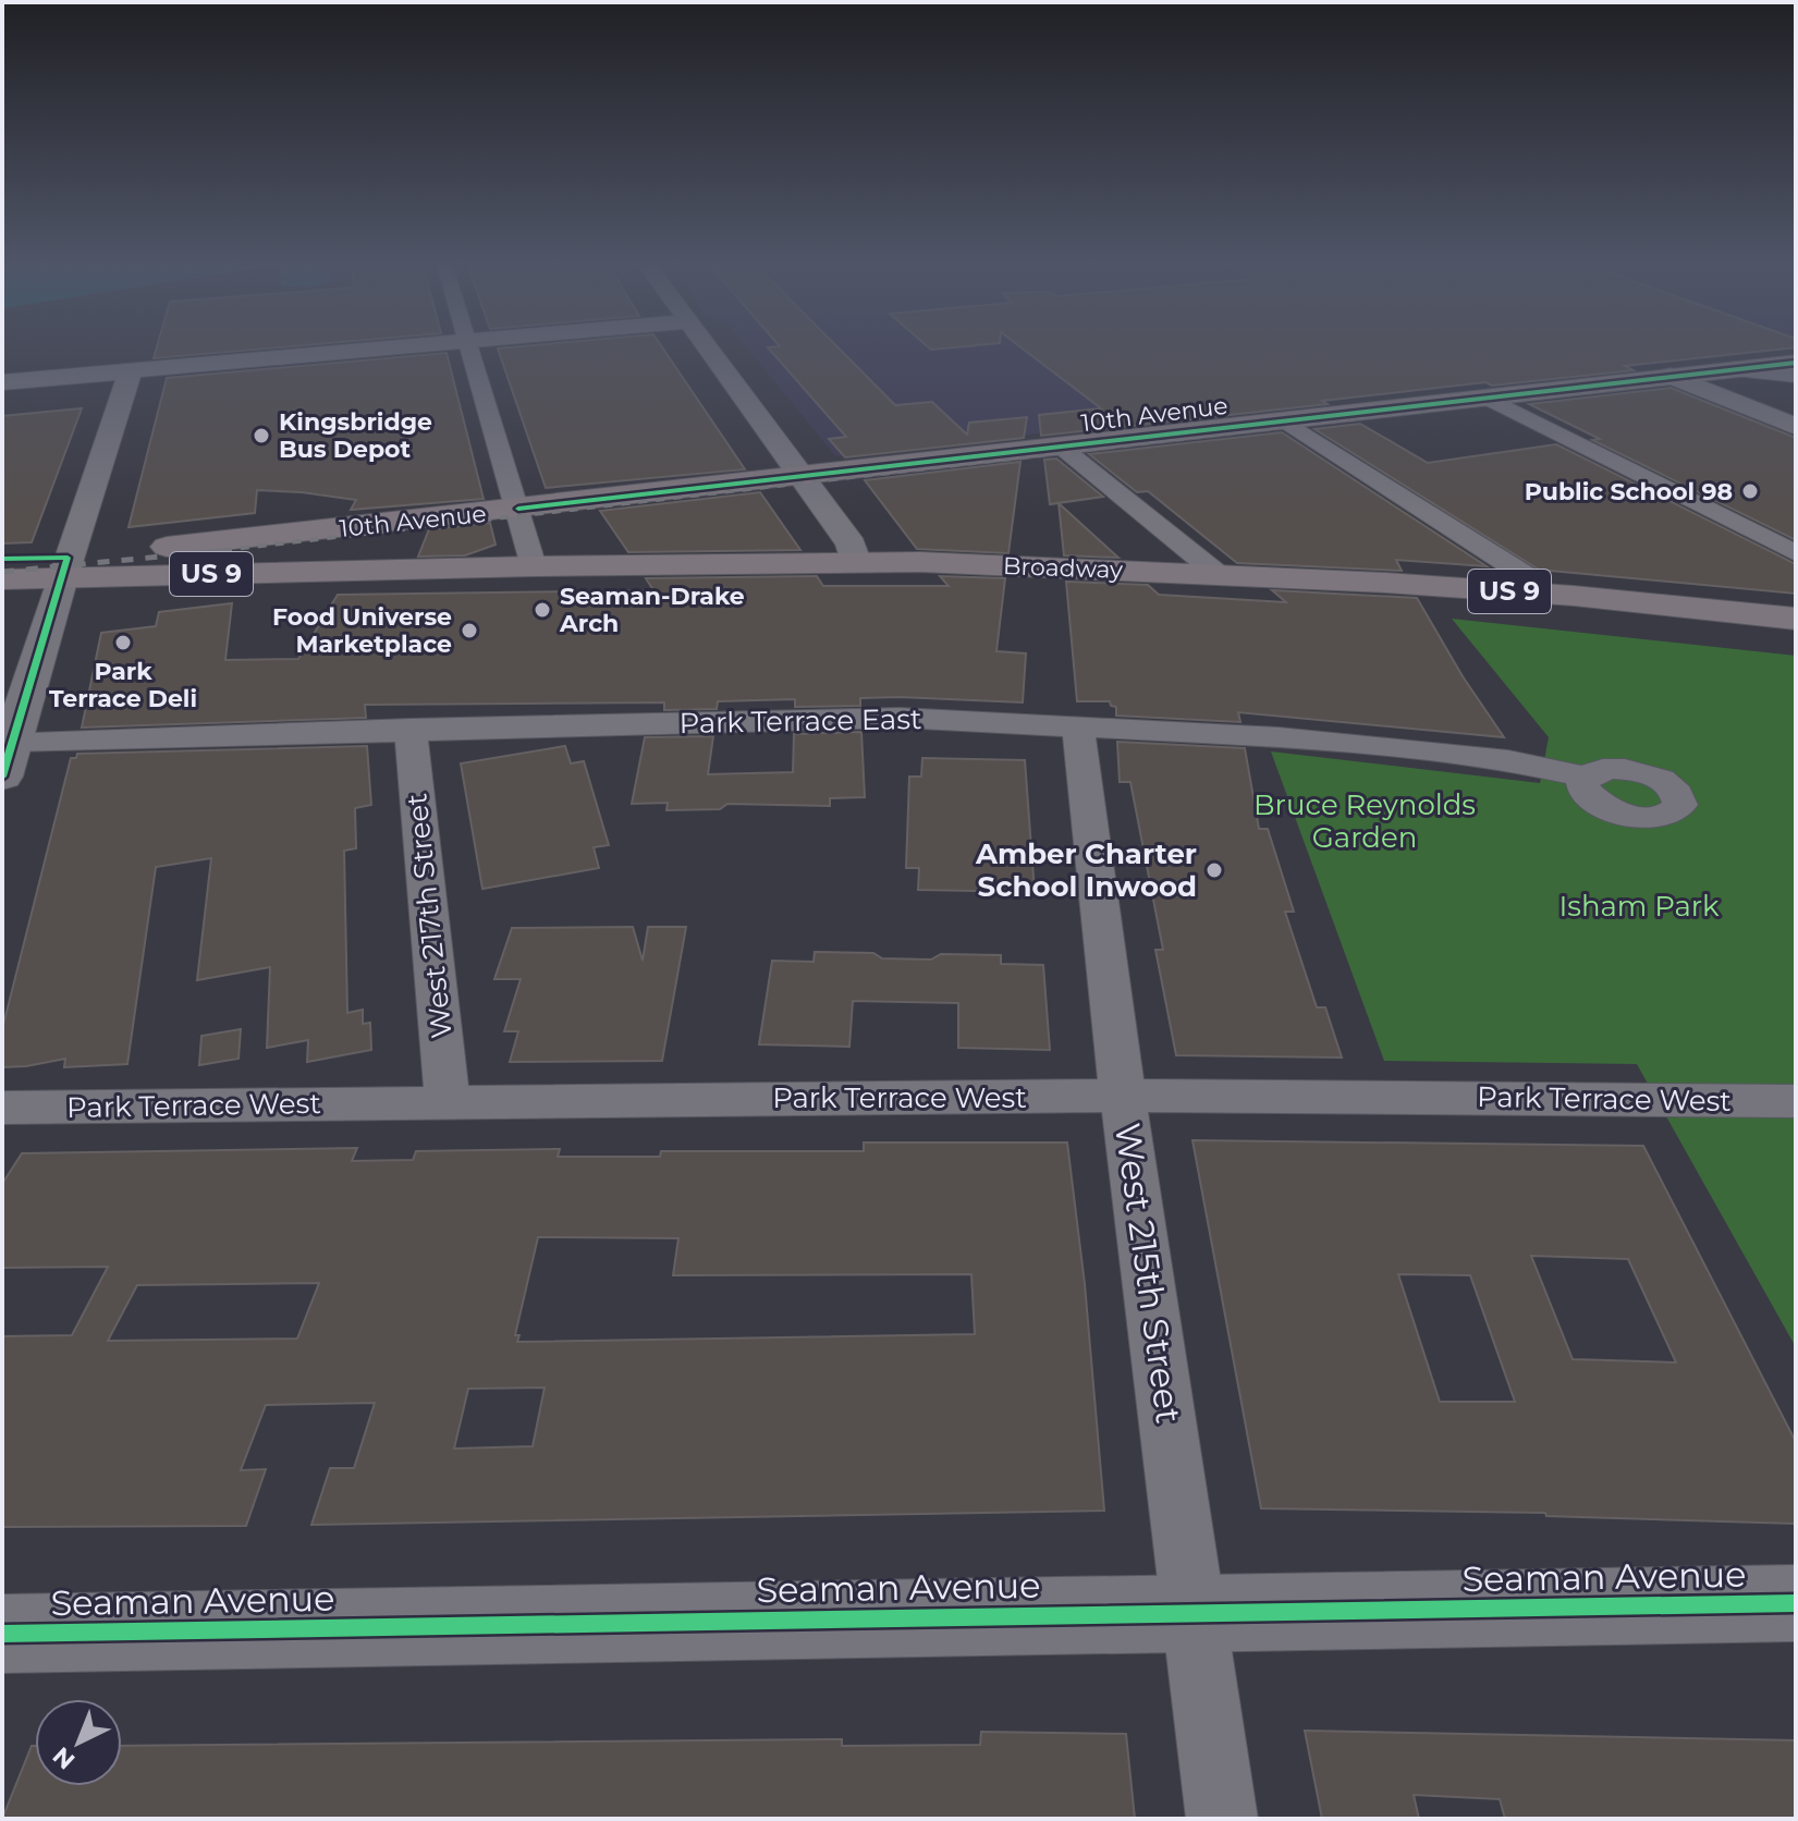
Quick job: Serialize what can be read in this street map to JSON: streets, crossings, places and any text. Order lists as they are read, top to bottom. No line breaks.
{"streets":{"main road":["10th Avenue","Broadway","US 9"],"street":["Park Terrace East","West 217th Street","Park Terrace West","West 215th Street","Seaman Avenue"]},"crossings":[["10th Avenue","Broadway"],["Park Terrace East","West 217th Street"],["Park Terrace East","West 215th Street"],["West 217th Street","Park Terrace West"],["Park Terrace West","West 215th Street"],["West 215th Street","Seaman Avenue"]],"parks":["Bruce Reynolds Garden","Isham Park"],"places":["Kingsbridge Bus Depot","Public School 98","Seaman-Drake Arch","Food Universe Marketplace","Park Terrace Deli","Amber Charter School Inwood"],"north":"bottom left"}
